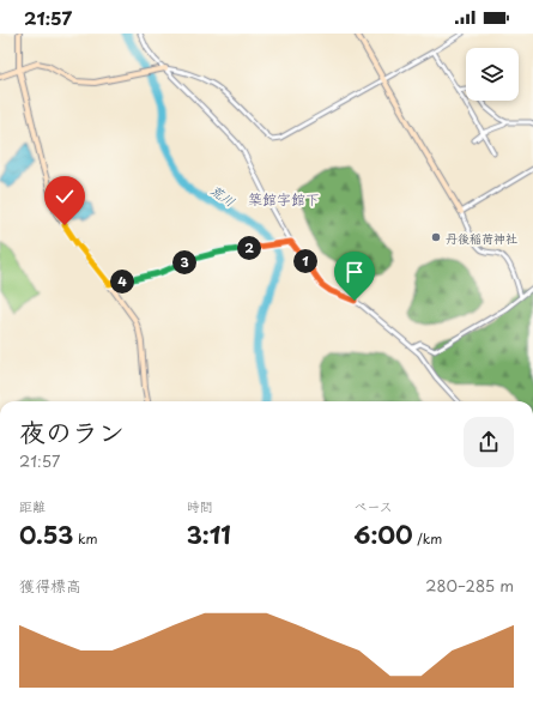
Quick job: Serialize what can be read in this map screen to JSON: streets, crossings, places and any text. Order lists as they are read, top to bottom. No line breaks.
{"districts":["築館字館下"],"water":["荒川"],"places":["丹後稲荷神社"],"page":{"status":"21:57","pins":["2","1","3","4"],"heading":["夜のラン","21:57"],"stats":[["距離","0.53 km"],["時間","3:11"],["ペース","6:00 /km"]],"chart":["獲得標高","280–285 m"]}}
